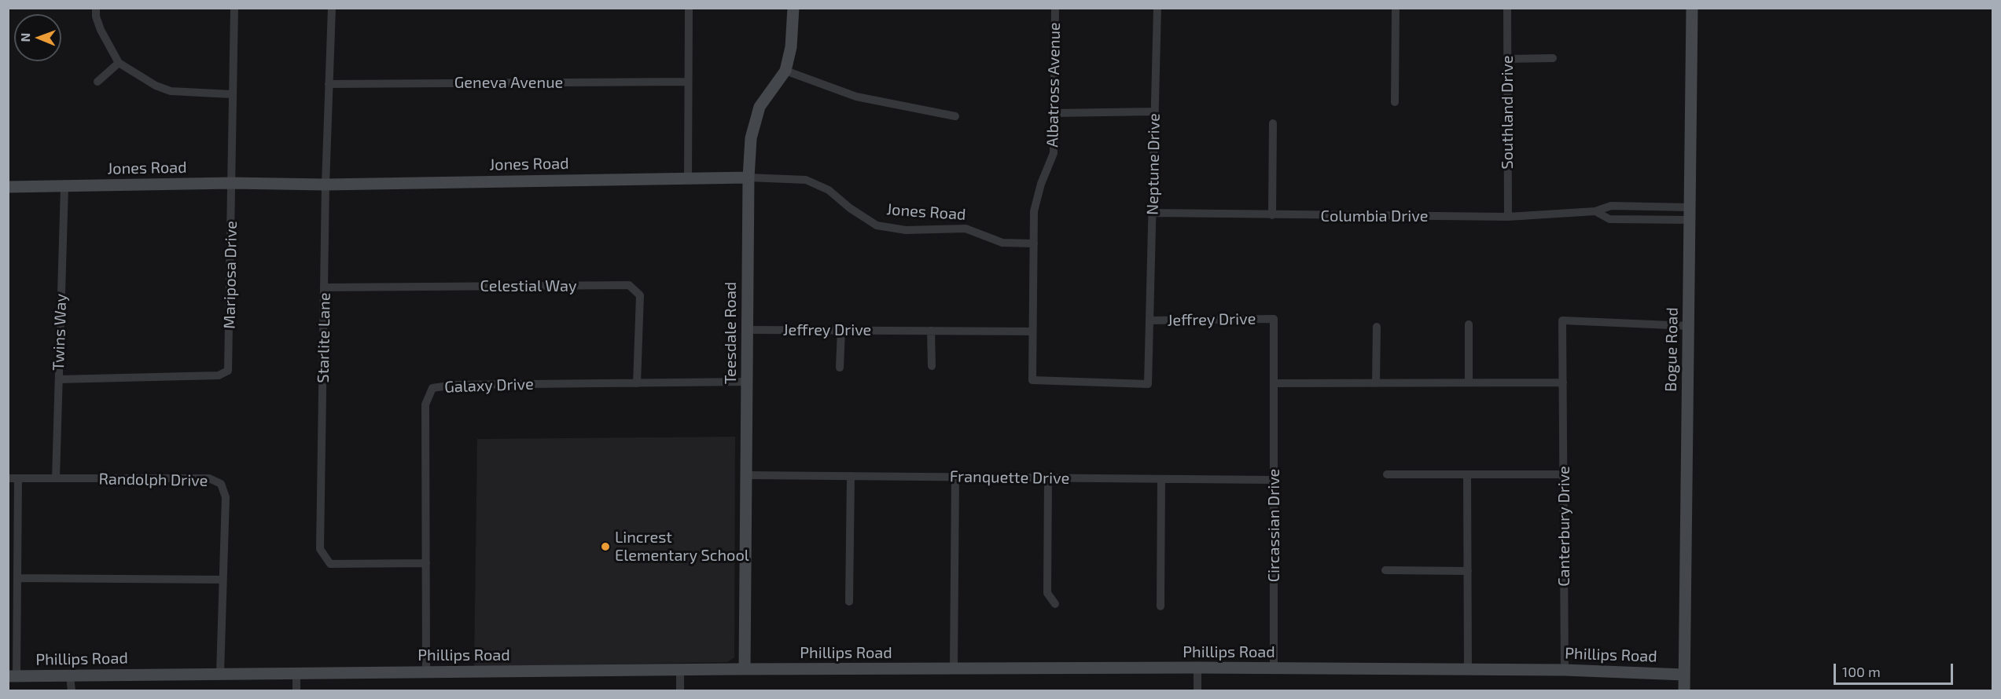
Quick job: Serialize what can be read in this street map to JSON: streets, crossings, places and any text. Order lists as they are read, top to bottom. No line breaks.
{"streets":{"street":["Geneva Avenue","Albatross Avenue","Southland Drive","Jones Road","Neptune Drive","Columbia Drive","Mariposa Drive","Celestial Way","Jeffrey Drive","Twins Way","Teesdale Road","Starlite Lane","Bogue Road","Galaxy Drive","Franquette Drive","Randolph Drive","Circassian Drive","Canterbury Drive","Phillips Road"]},"crossings":[["Geneva Avenue","Starlite Lane"],["Albatross Avenue","Jones Road"],["Albatross Avenue","Jeffrey Drive"],["Southland Drive","Columbia Drive"],["Jones Road","Mariposa Drive"],["Jones Road","Twins Way"],["Jones Road","Teesdale Road"],["Jones Road","Starlite Lane"],["Neptune Drive","Columbia Drive"],["Neptune Drive","Jeffrey Drive"],["Columbia Drive","Bogue Road"],["Mariposa Drive","Twins Way"],["Celestial Way","Starlite Lane"],["Celestial Way","Galaxy Drive"],["Jeffrey Drive","Teesdale Road"],["Jeffrey Drive","Circassian Drive"],["Twins Way","Randolph Drive"],["Teesdale Road","Galaxy Drive"],["Teesdale Road","Franquette Drive"],["Teesdale Road","Phillips Road"],["Starlite Lane","Galaxy Drive"],["Bogue Road","Phillips Road"],["Galaxy Drive","Phillips Road"],["Franquette Drive","Circassian Drive"],["Randolph Drive","Phillips Road"],["Circassian Drive","Phillips Road"],["Canterbury Drive","Phillips Road"]],"places":["Lincrest Elementary School"],"scale_bar":"100 m","north":"left"}
